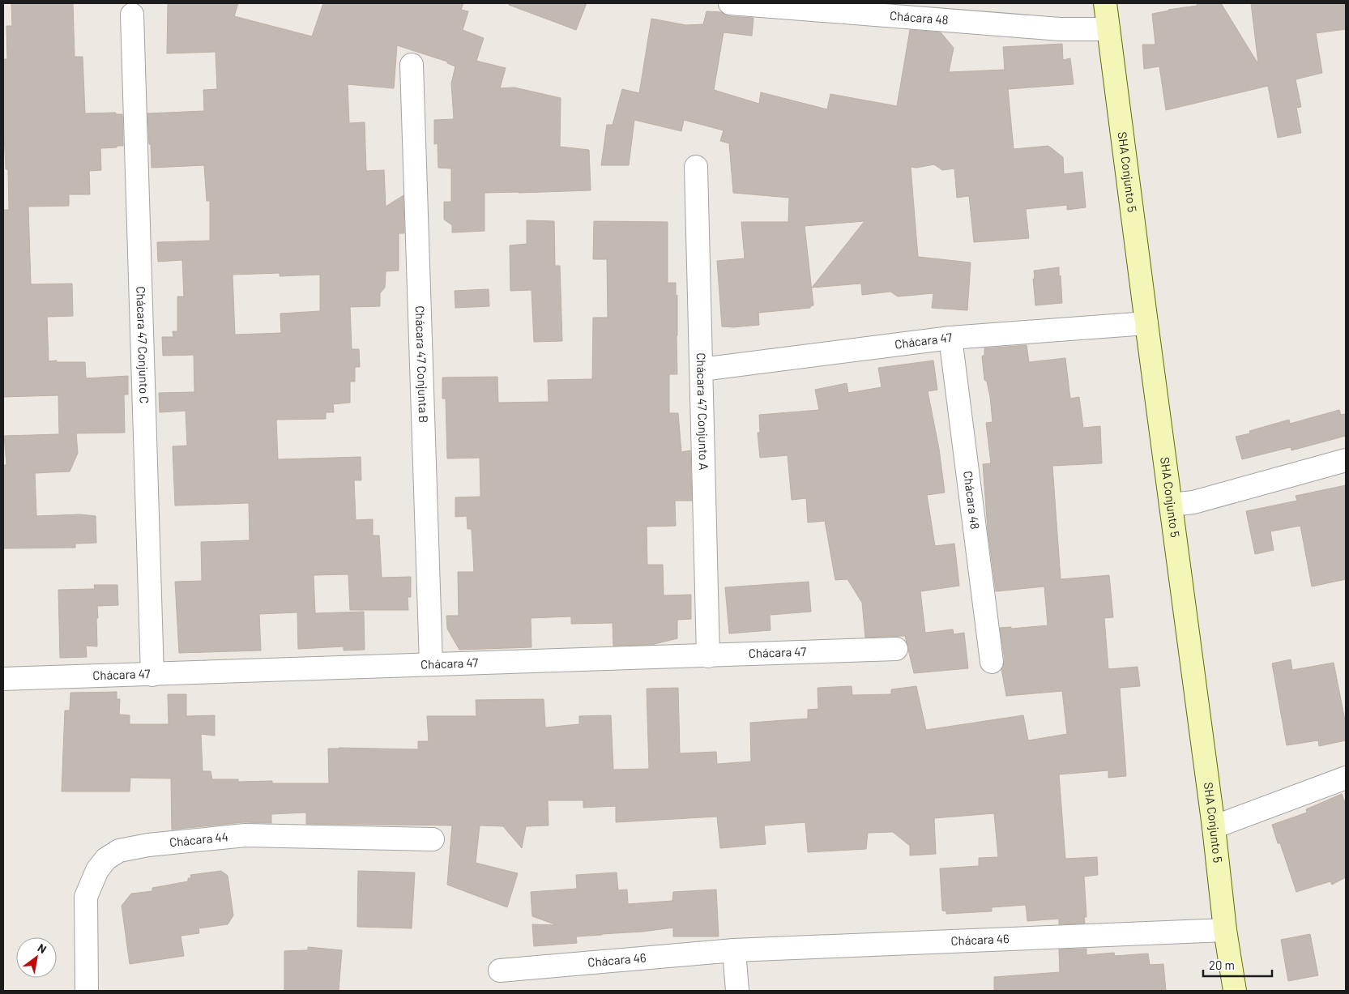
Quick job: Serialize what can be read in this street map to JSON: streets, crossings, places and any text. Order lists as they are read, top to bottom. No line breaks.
{"streets":{"street":["Chácara 48","SHA Conjunto 5","Chácara 47","Chácara 47 Conjunto C","Chácara 47 Conjunta B","Chácara 47 Conjunto A","Chácara 44","Chácara 46"]},"crossings":[["Chácara 48","SHA Conjunto 5"],["Chácara 48","Chácara 47"],["SHA Conjunto 5","Chácara 47"],["SHA Conjunto 5","Chácara 46"],["Chácara 47","Chácara 47 Conjunto C"],["Chácara 47","Chácara 47 Conjunta B"],["Chácara 47","Chácara 47 Conjunto A"]],"scale_bar":"20 m","north":"top right"}
